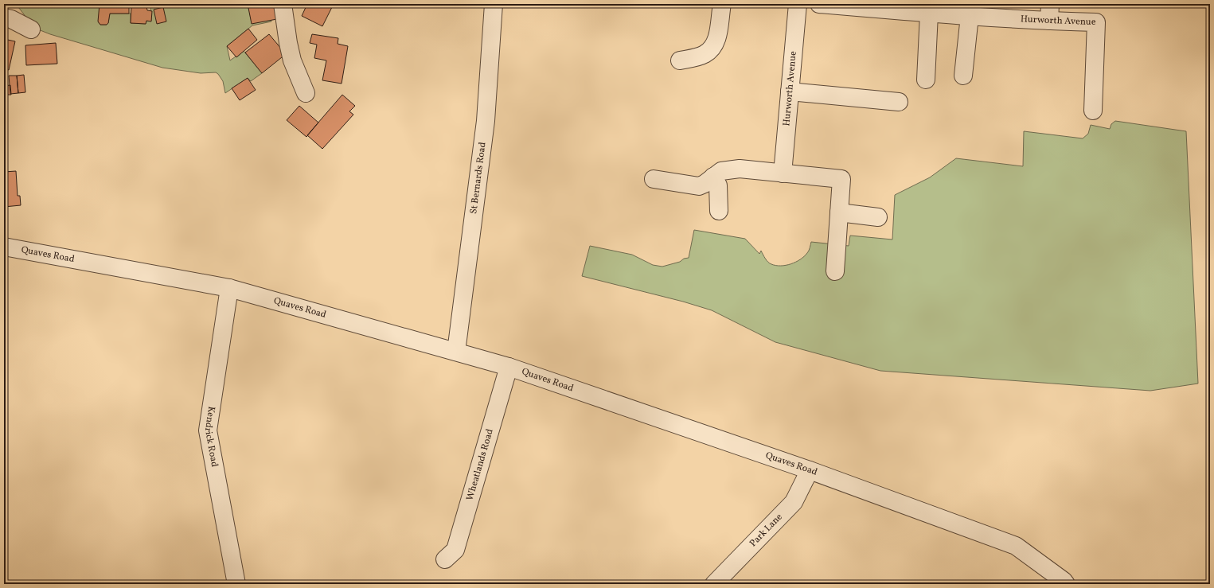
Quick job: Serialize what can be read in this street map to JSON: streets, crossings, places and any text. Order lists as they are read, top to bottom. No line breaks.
{"streets":{"street":["Hurworth Avenue","St Bernards Road","Quaves Road","Kendrick Road","Wheatlands Road","Park Lane"]},"crossings":[["St Bernards Road","Quaves Road"],["Quaves Road","Kendrick Road"],["Quaves Road","Wheatlands Road"],["Quaves Road","Park Lane"]]}
